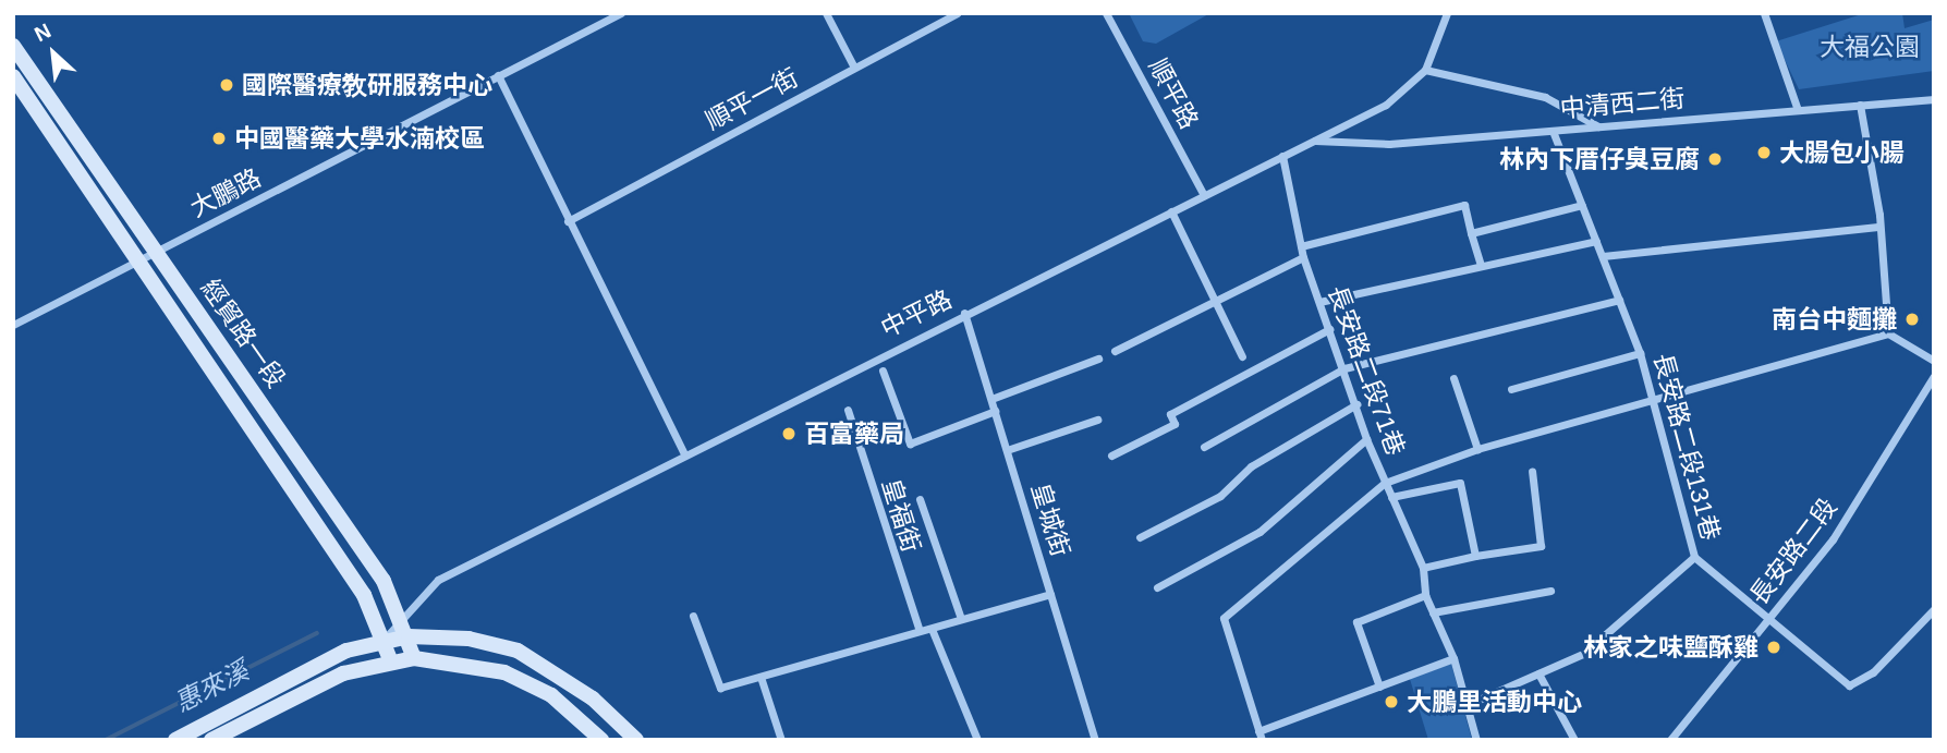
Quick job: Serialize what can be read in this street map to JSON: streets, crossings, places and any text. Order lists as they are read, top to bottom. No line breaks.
{"streets":{"street":["順平路","順平一街","中清西二街","大鵬路","中平路","經貿路一段","長安路二段71巷","長安路二段131巷","皇福街","皇城街","長安路二段"]},"crossings":[["順平路","中平路"],["中清西二街","中平路"],["中清西二街","長安路二段131巷"],["大鵬路","經貿路一段"],["中平路","經貿路一段"],["中平路","長安路二段71巷"],["中平路","皇城街"],["長安路二段131巷","長安路二段"]],"water":["惠來溪"],"parks":["大福公園"],"places":["國際醫療敎研服務中心","中國醫藥大學水湳校區","大腸包小腸","林內下厝仔臭豆腐","南台中麵攤","百富藥局","林家之味鹽酥雞","大鵬里活動中心"],"north":"top left"}
